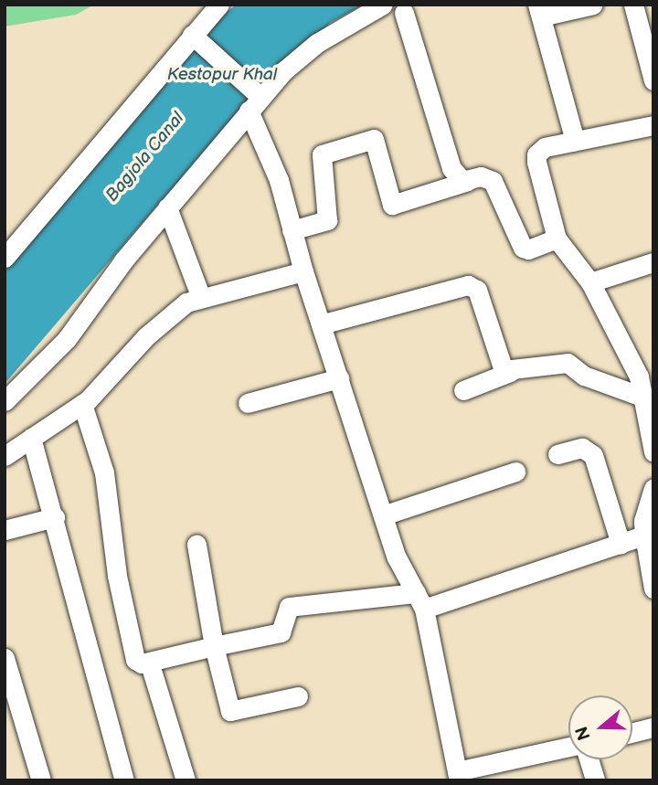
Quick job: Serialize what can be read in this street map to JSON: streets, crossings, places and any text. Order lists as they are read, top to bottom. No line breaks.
{"water":["Kestopur Khal","Bagjola Canal"],"north":"left"}
